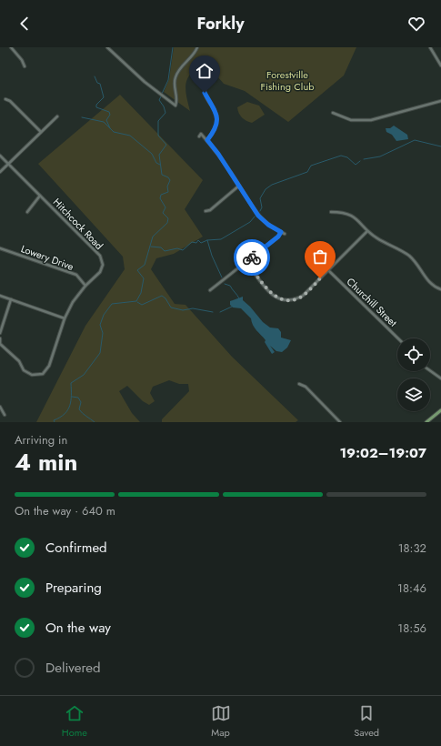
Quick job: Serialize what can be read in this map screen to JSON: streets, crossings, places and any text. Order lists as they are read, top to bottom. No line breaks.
{"streets":{"street":["Hitchcock Road","Lowery Drive","Churchill Street"]},"crossings":[["Hitchcock Road","Lowery Drive"]],"parks":["Forestville Fishing Club"],"page":{"header":"Forkly","heading":["4 min","Arriving in","19:02–19:07"],"bar":"On the way · 640 m","list":[["Confirmed","18:32"],["Preparing","18:46"],["On the way","18:56"],"Delivered"],"tabs":["Home","Map","Saved"]}}
